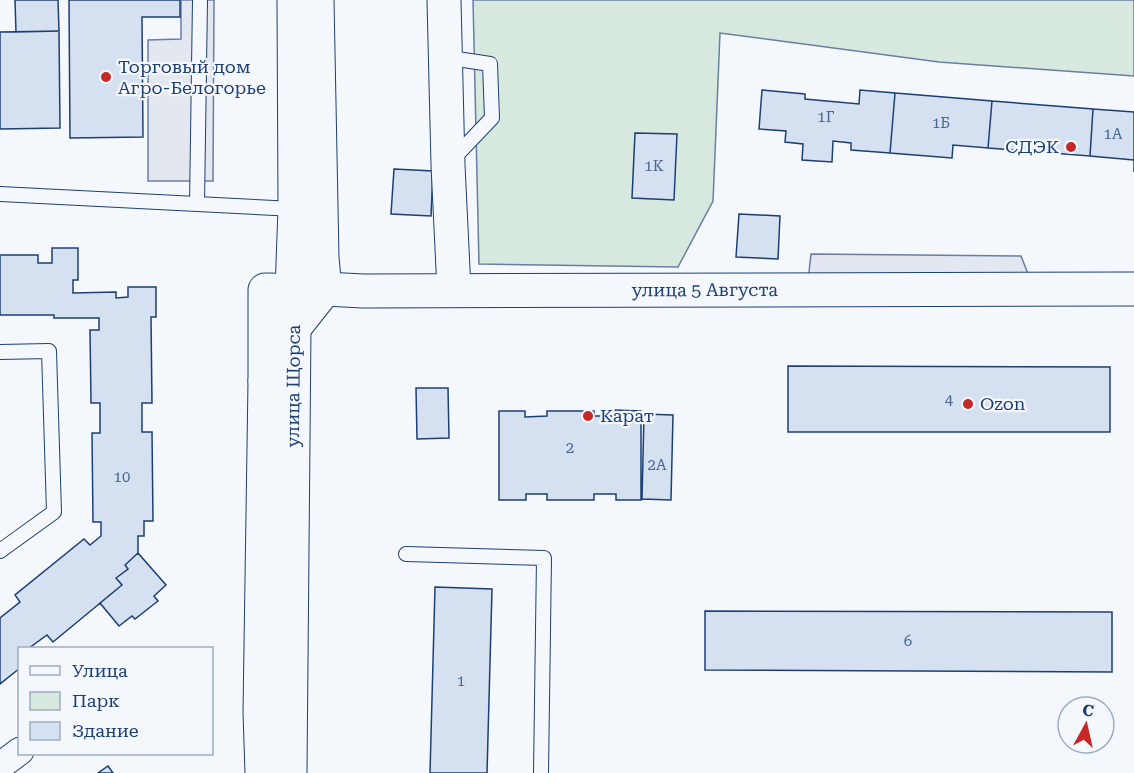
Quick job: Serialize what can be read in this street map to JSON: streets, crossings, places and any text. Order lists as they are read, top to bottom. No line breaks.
{"streets":{"main road":["улица 5 Августа","улица Щорса"]},"places":["Торговый дом Агро-Белогорье","СДЭК","Ozon","Карат"],"house_numbers":["1Г","1Б","1А","1К","4","2","2А","10","6","1"],"legend":["Улица","Парк","Здание"],"north":"top"}
